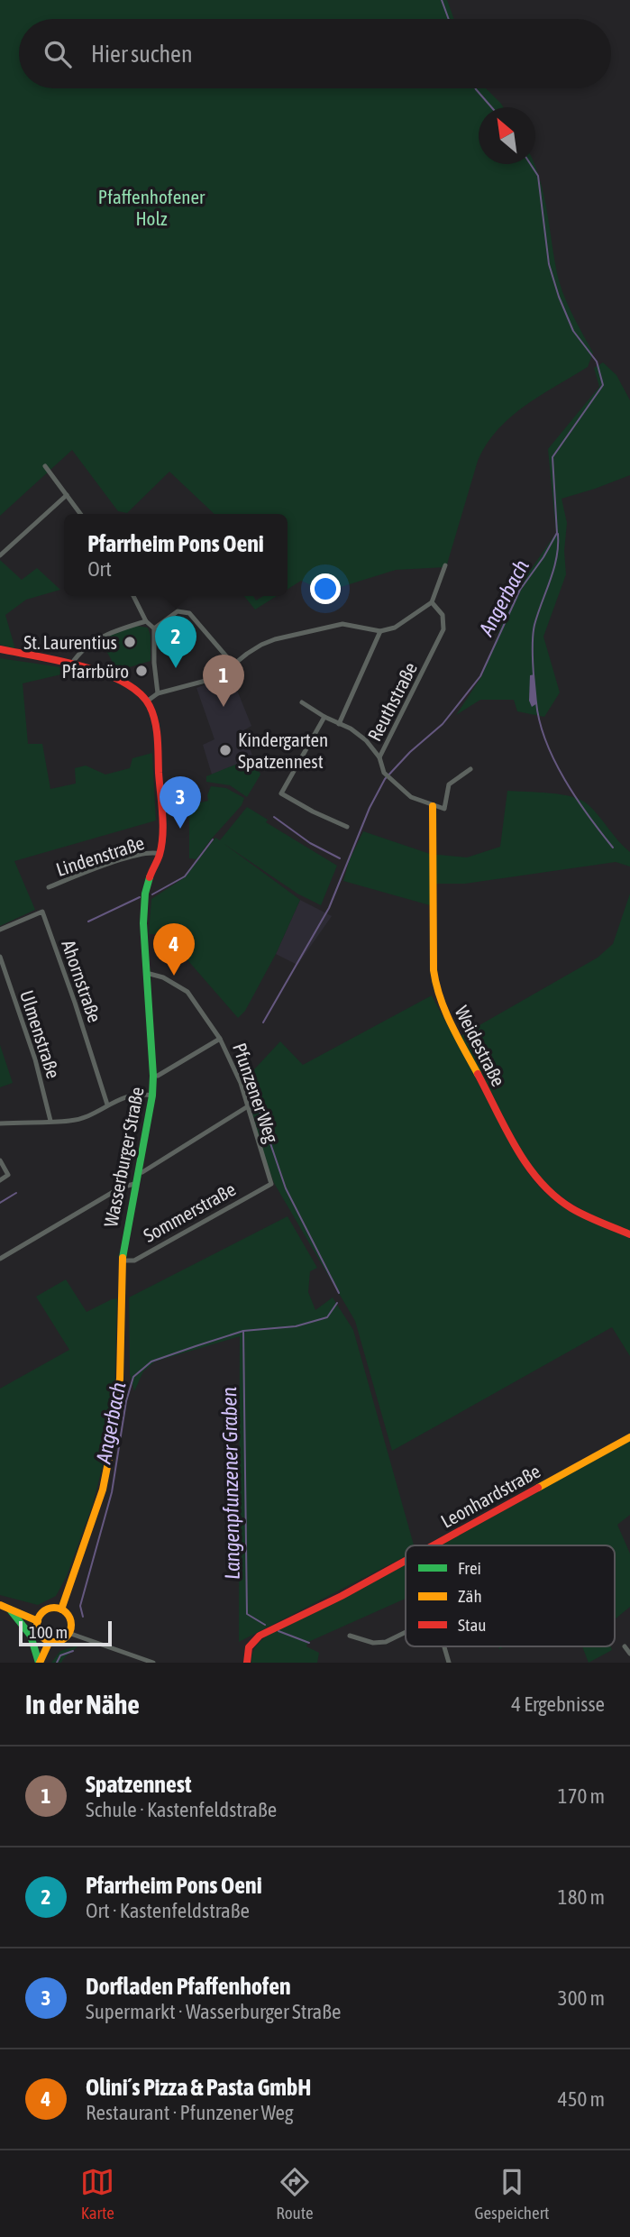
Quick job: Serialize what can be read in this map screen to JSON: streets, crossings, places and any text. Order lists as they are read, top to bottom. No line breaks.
{"streets":{"street":["Reuthstraße","Lindenstraße","Ahornstraße","Ulmenstraße","Weidestraße","Pfunzener Weg","Wasserburger Straße","Sommerstraße","Leonhardstraße"]},"crossings":[["Reuthstraße","Weidestraße"],["Lindenstraße","Wasserburger Straße"],["Pfunzener Weg","Wasserburger Straße"],["Pfunzener Weg","Sommerstraße"],["Wasserburger Straße","Sommerstraße"]],"water":["Angerbach","Langenpfunzener Graben"],"parks":["Pfaffenhofener Holz"],"places":["St. Laurentius","Pfarrbüro","Kindergarten Spatzennest"],"legend":["Frei","Zäh","Stau"],"scale_bar":"100 m","north":"top left","page":{"search":"Hier suchen","popup":["Pfarrheim Pons Oeni","Ort"],"pins":["2","1","3","4"],"scale":"100 m","heading":["In der Nähe","4 Ergebnisse"],"list":[{"mark":"1","name":"Spatzennest","note":"Schule · Kastenfeldstraße","value":"170 m"},{"mark":"2","name":"Pfarrheim Pons Oeni","note":"Ort · Kastenfeldstraße","value":"180 m"},{"mark":"3","name":"Dorfladen Pfaffenhofen","note":"Supermarkt · Wasserburger Straße","value":"300 m"},{"mark":"4","name":"Olini´s Pizza & Pasta GmbH","note":"Restaurant · Pfunzener Weg","value":"450 m"}],"nav":["Karte","Route","Gespeichert"]}}
